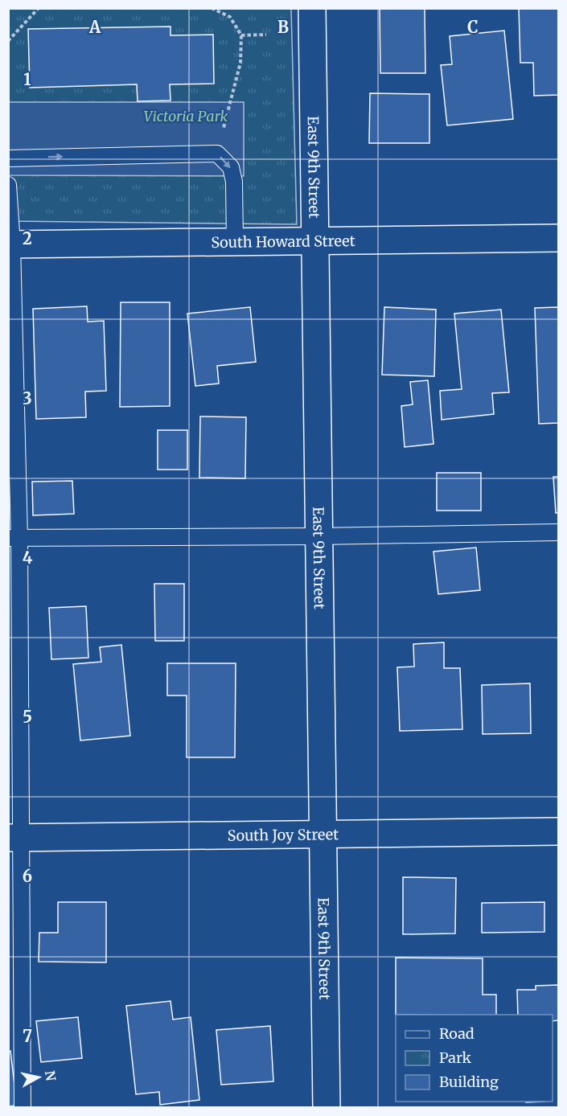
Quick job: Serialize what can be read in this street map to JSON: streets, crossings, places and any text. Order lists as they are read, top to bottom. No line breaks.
{"streets":{"street":["East 9th Street","South Howard Street","South Joy Street"]},"crossings":[["East 9th Street","South Howard Street"],["East 9th Street","South Joy Street"]],"parks":["Victoria Park"],"legend":["Road","Park","Building"],"north":"right","grid":{"columns":["A","B","C"],"rows":["1","2","3","4","5","6","7"]}}
